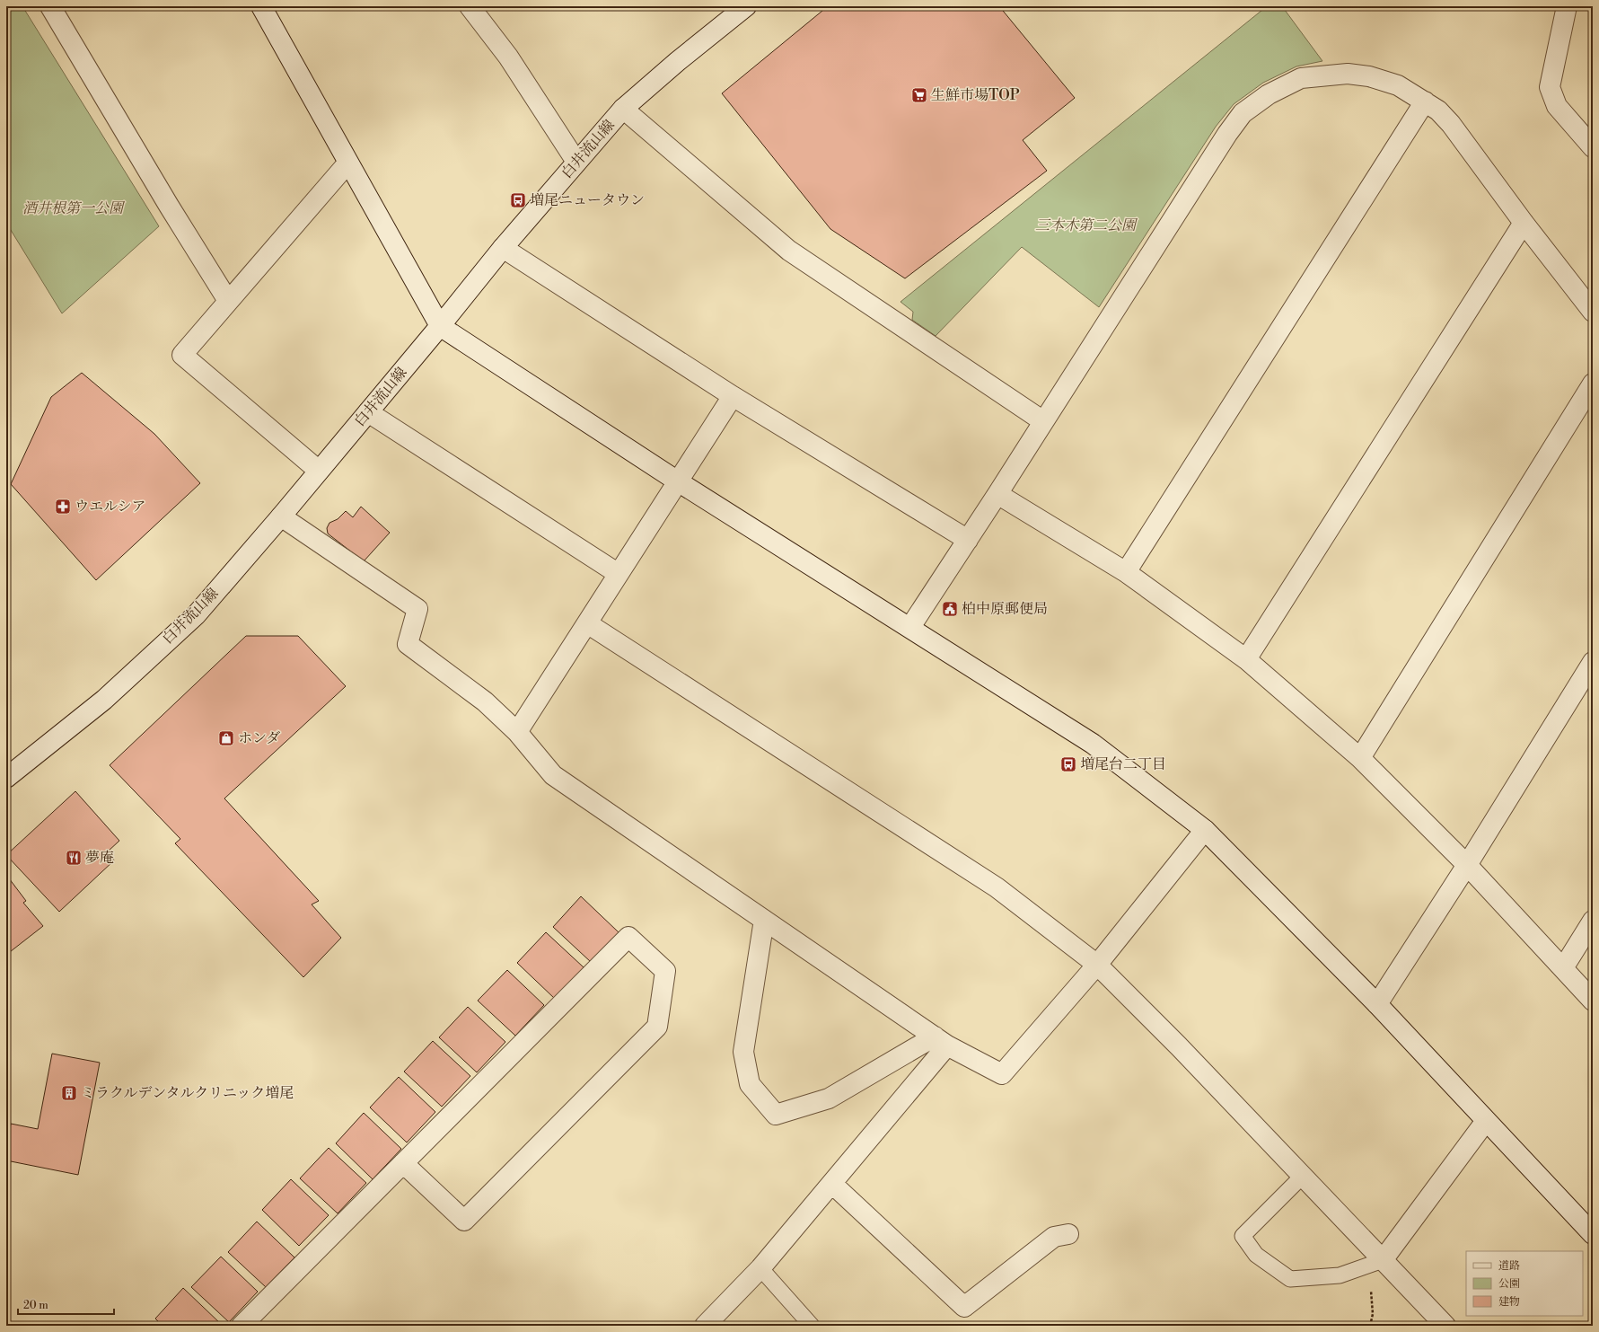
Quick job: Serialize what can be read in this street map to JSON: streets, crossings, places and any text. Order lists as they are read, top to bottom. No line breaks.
{"streets":{"street":["白井流山線"]},"parks":["酒井根第一公園","三本木第二公園"],"places":{"supermarket":["生鮮市場TOP"],"bus stop":["増尾ニュータウン","増尾台二丁目"],"pharmacy":["ウエルシア"],"public building":["柏中原郵便局"],"shop":["ホンダ"],"restaurant":["夢庵"],"building":["ミラクルデンタルクリニック増尾"]},"legend":["道路","公園","建物"],"scale_bar":"20 m"}
